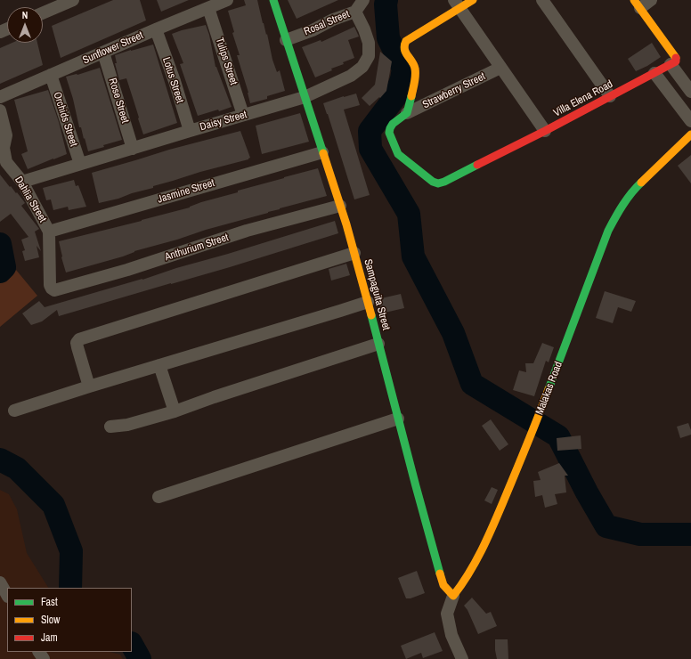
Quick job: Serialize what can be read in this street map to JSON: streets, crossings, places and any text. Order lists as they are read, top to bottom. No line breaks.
{"streets":{"street":["Rosal Street","Sunflower Street","Tulips Street","Lotus Street","Strawberry Street","Villa Elena Road","Rose Street","Orchids Street","Daisy Street","Jasmine Street","Dahlia Street","Anthurium Street","Sampaguita Street","Malakas Road"]},"crossings":[["Rosal Street","Daisy Street"],["Rosal Street","Sampaguita Street"],["Sunflower Street","Tulips Street"],["Sunflower Street","Lotus Street"],["Sunflower Street","Rose Street"],["Sunflower Street","Orchids Street"],["Tulips Street","Daisy Street"],["Lotus Street","Daisy Street"],["Strawberry Street","Villa Elena Road"],["Rose Street","Daisy Street"],["Orchids Street","Daisy Street"],["Daisy Street","Dahlia Street"],["Daisy Street","Sampaguita Street"],["Jasmine Street","Dahlia Street"],["Jasmine Street","Sampaguita Street"],["Dahlia Street","Anthurium Street"],["Anthurium Street","Sampaguita Street"],["Sampaguita Street","Malakas Road"]],"legend":["Fast","Slow","Jam"],"north":"top"}
